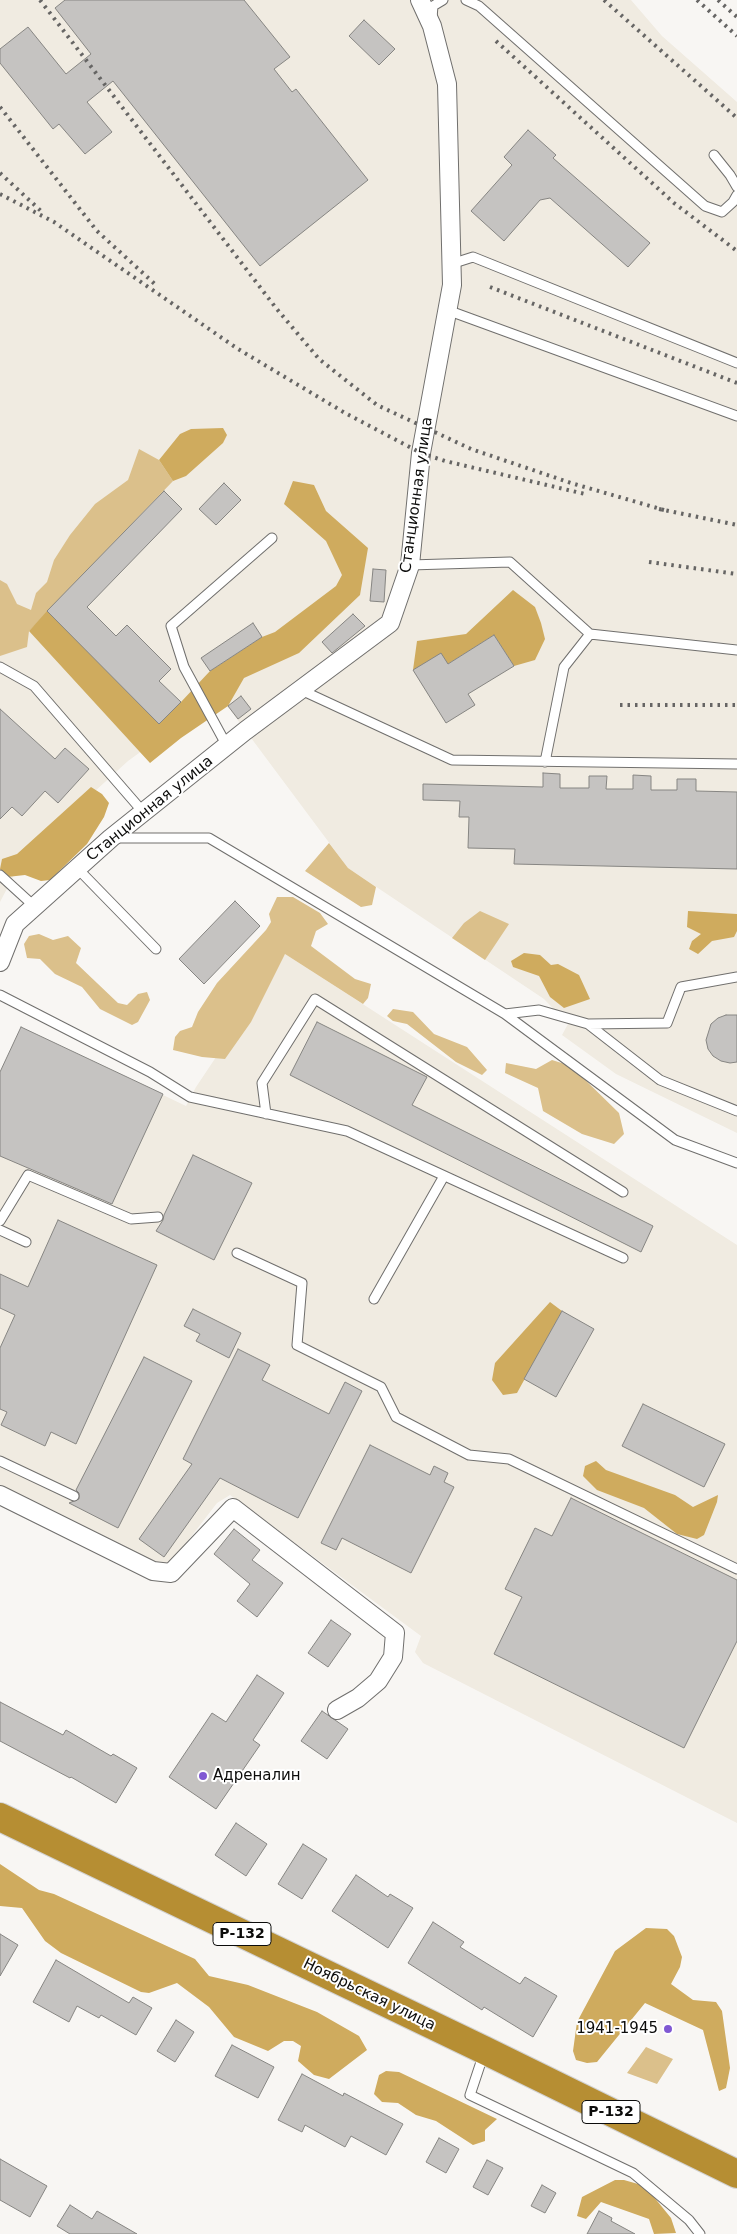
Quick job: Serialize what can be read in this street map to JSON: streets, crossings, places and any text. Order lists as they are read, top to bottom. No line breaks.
{"streets":{"highway":["Р-132","Ноябрьская улица"],"street":["Станционная улица"]},"places":["Адреналин","1941-1945"]}
